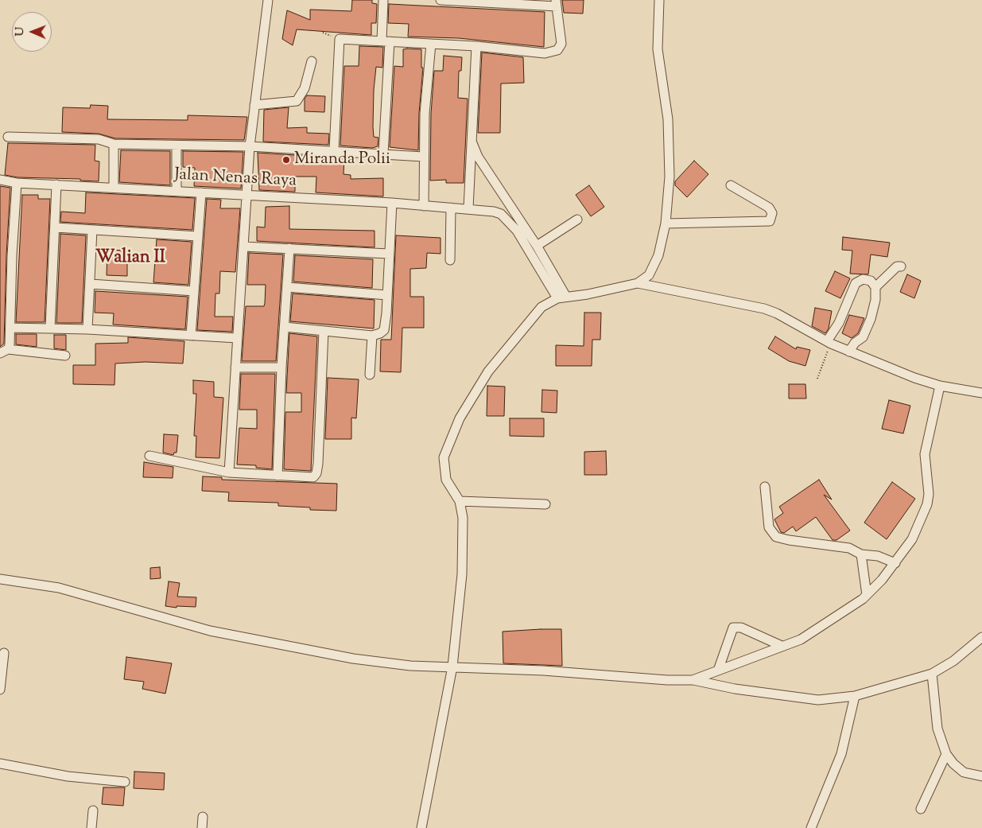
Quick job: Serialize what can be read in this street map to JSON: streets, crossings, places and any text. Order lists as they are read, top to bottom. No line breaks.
{"streets":{"street":["Jalan Nenas Raya"]},"districts":["Walian II"],"places":["Miranda Polii"],"north":"left"}
